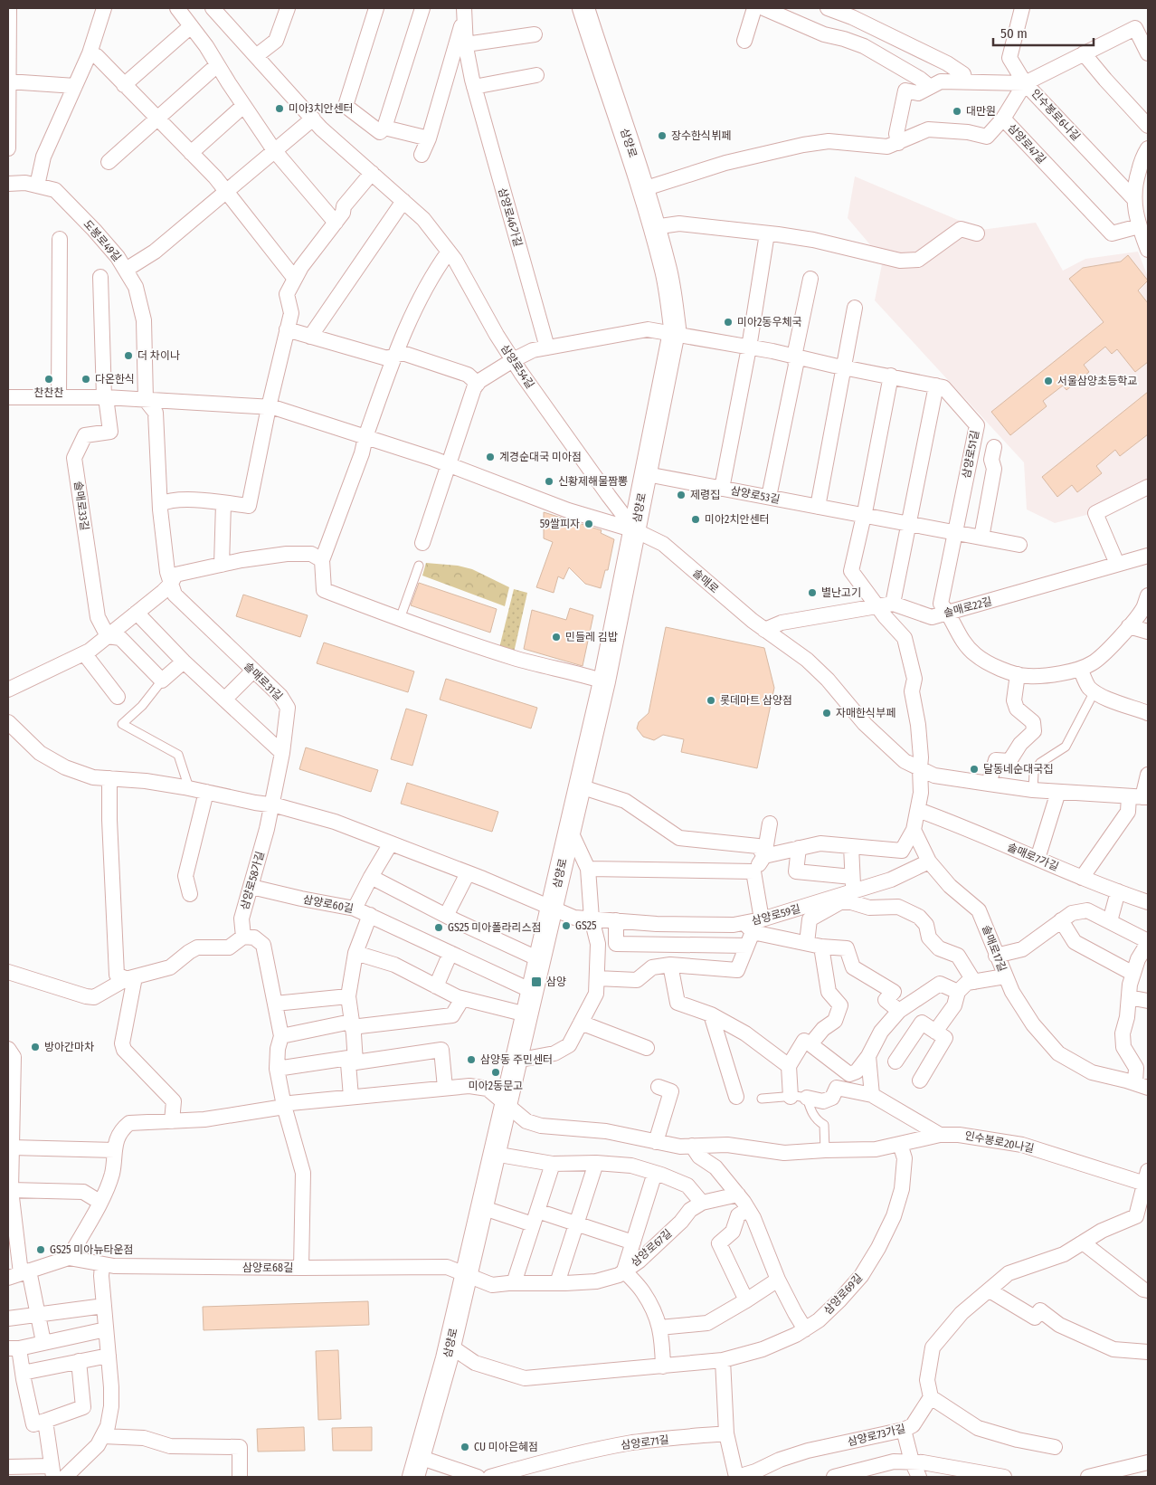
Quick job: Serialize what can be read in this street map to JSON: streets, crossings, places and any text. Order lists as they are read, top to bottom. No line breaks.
{"streets":{"main road":["삼양로"],"street":["인수봉로6나길","삼양로47길","삼양로46가길","도봉로49길","삼양로54길","삼양로51길","삼양로53길","솔매로33길","솔매로","솔매로22길","솔매로31길","솔매로7가길","삼양로58가길","삼양로60길","삼양로59길","솔매로17길","인수봉로20나길","삼양로67길","삼양로68길","삼양로69길","삼양로73가길","삼양로71길"]},"crossings":[["삼양로","삼양로47길"],["삼양로","삼양로54길"],["삼양로","삼양로51길"],["삼양로","삼양로53길"],["삼양로","솔매로"],["삼양로","삼양로60길"],["삼양로","삼양로59길"],["삼양로","인수봉로20나길"],["삼양로","삼양로67길"],["삼양로","삼양로68길"],["삼양로","삼양로69길"],["도봉로49길","솔매로"],["도봉로49길","솔매로31길"],["삼양로54길","솔매로"],["삼양로51길","삼양로53길"],["솔매로33길","솔매로"],["솔매로","솔매로22길"],["솔매로","솔매로31길"],["솔매로31길","삼양로58가길"],["솔매로31길","삼양로59길"],["삼양로58가길","삼양로60길"],["삼양로58가길","삼양로59길"],["삼양로59길","솔매로17길"],["인수봉로20나길","삼양로69길"],["삼양로67길","삼양로68길"]],"places":{"other":["미아3치안센터","대만원","장수한식뷔페","미아2동우체국","더 차이나","찬찬찬","다온한식","서울삼양초등학교","계경순대국 미아점","신황제해물짬뽕","제령집","미아2치안센터","59쌀피자","별난고기","민들레 김밥","롯데마트 삼양점","자매한식부페","달동네순대국집","GS25","GS25 미아폴라리스점","방아간마차","삼양동 주민센터","미아2동문고","GS25 미아뉴타운점","CU 미아은혜점"],"transit":["삼양"]},"scale_bar":"50 m"}
